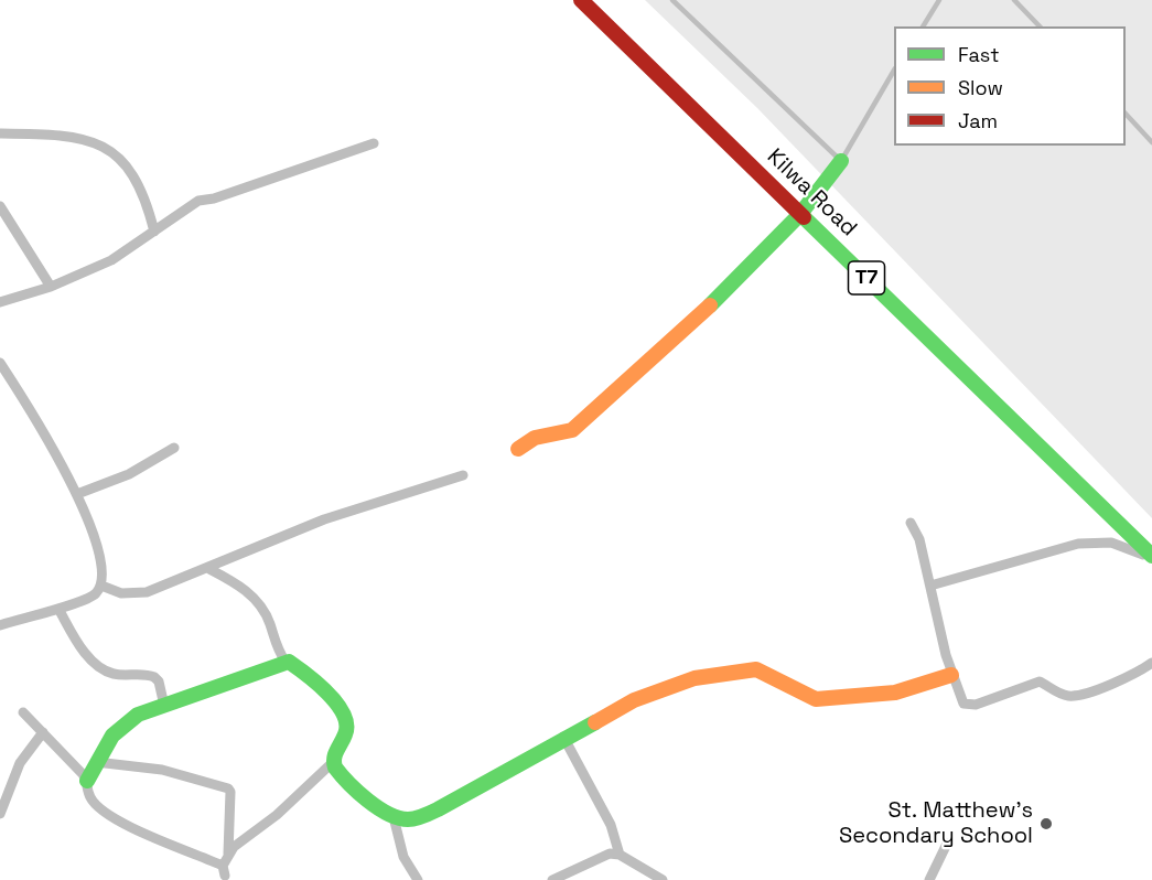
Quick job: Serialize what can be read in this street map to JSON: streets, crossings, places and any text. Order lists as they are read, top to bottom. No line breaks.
{"streets":{"main road":["Kilwa Road","T7"]},"places":["St. Matthew's Secondary School"],"legend":["Fast","Slow","Jam"]}
